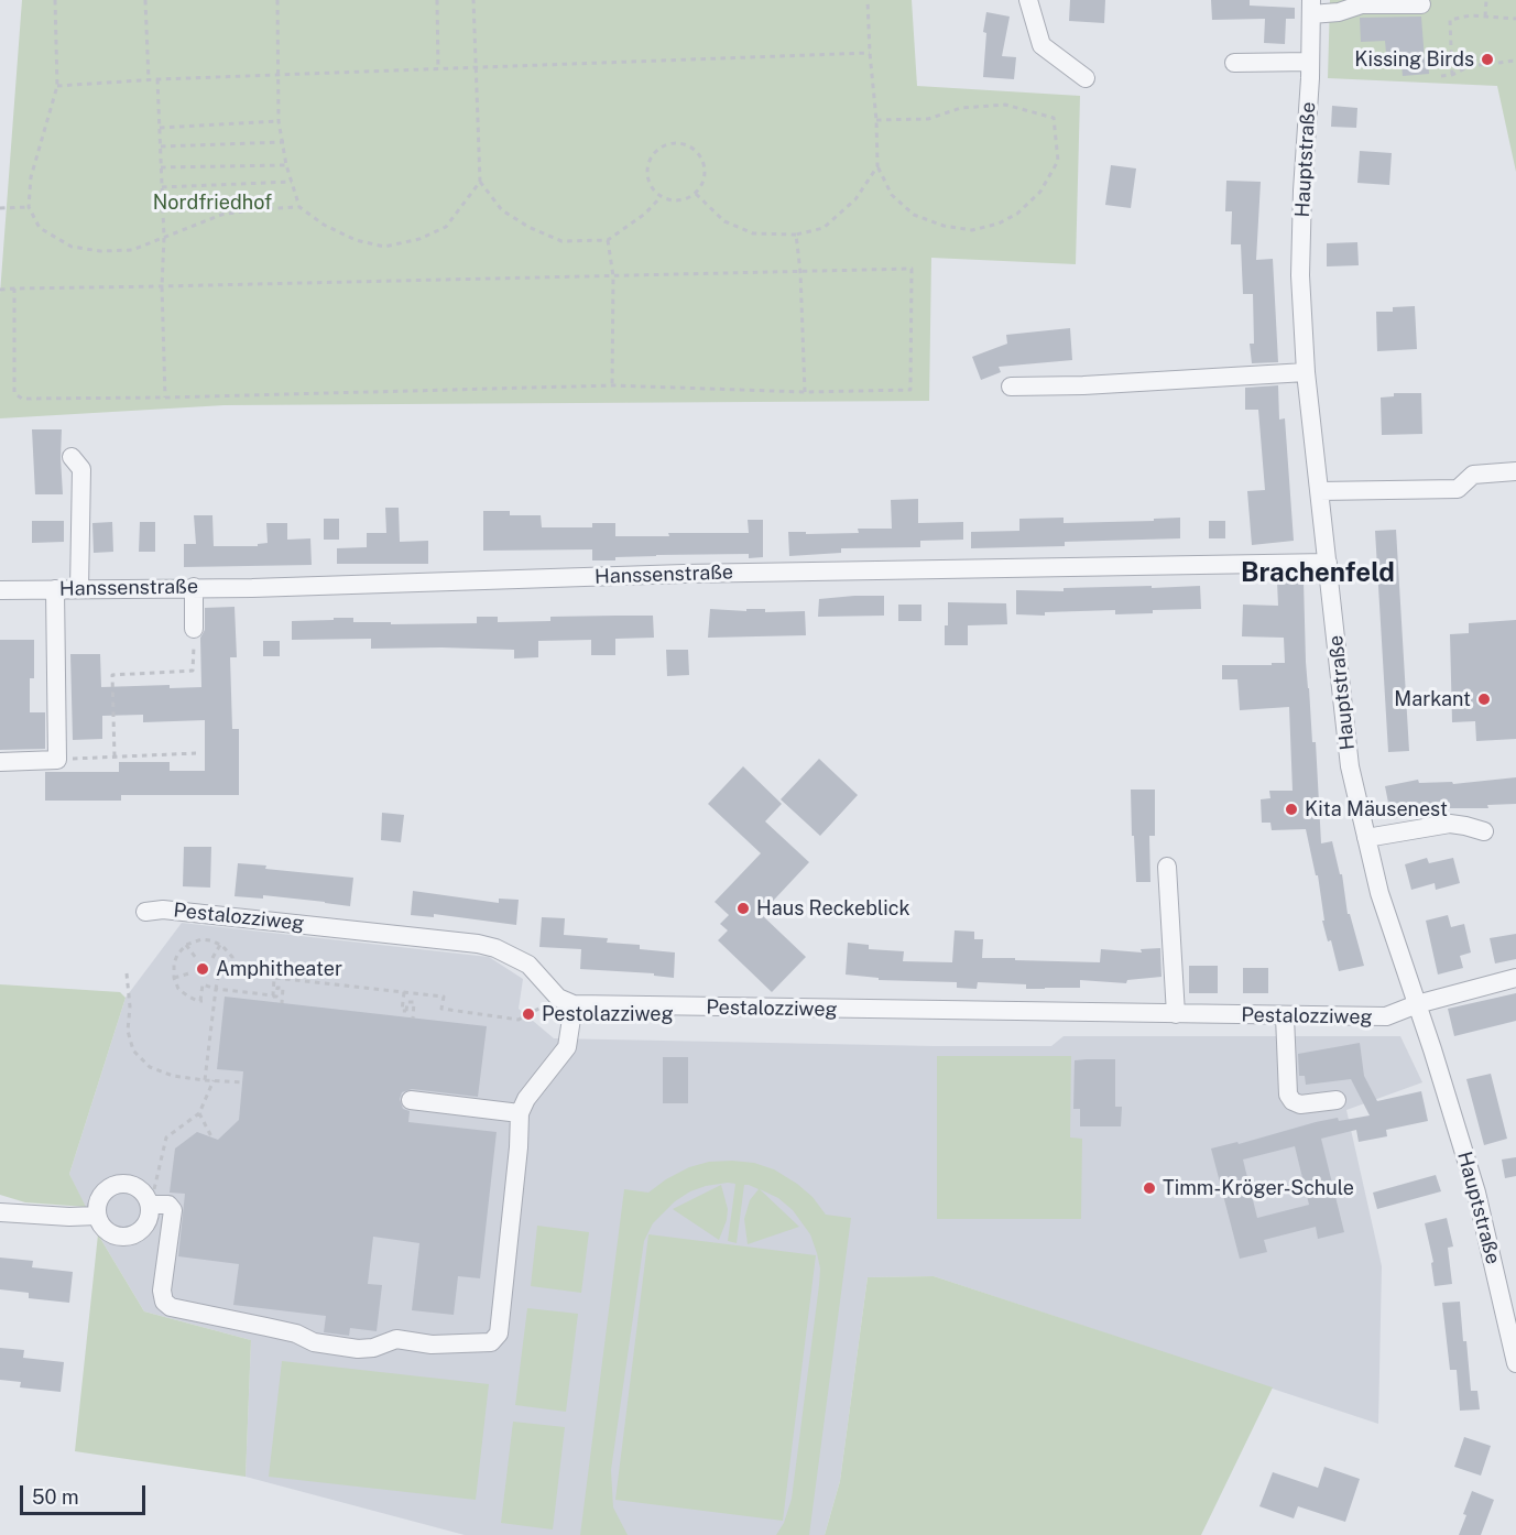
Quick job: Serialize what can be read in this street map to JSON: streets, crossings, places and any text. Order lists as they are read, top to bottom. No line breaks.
{"streets":{"street":["Hauptstraße","Hanssenstraße","Pestalozziweg"]},"crossings":[["Hauptstraße","Hanssenstraße"],["Hauptstraße","Pestalozziweg"]],"districts":["Brachenfeld"],"parks":["Nordfriedhof"],"places":["Kissing Birds","Markant","Kita Mäusenest","Haus Reckeblick","Amphitheater","Pestolazziweg","Timm-Kröger-Schule"],"scale_bar":"50 m"}
